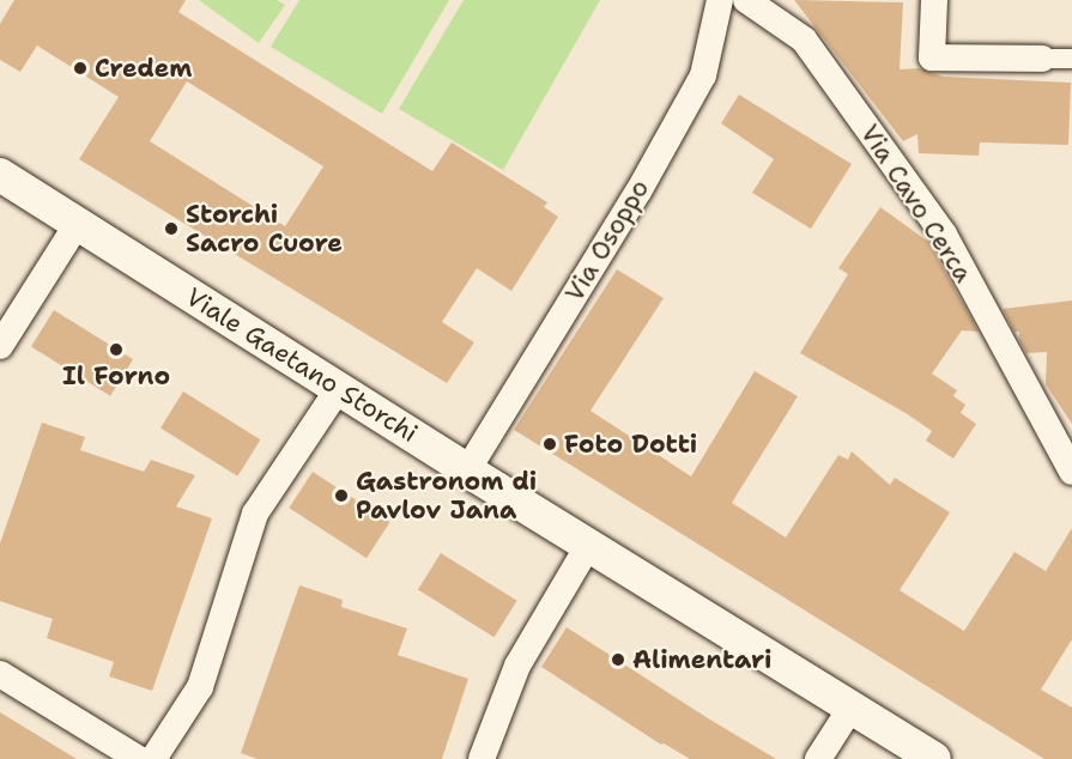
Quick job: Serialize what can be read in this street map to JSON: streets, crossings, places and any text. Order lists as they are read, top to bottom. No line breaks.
{"streets":{"street":["Via Cavo Cerca","Via Osoppo","Viale Gaetano Storchi"]},"crossings":[["Via Osoppo","Viale Gaetano Storchi"]],"places":["Credem","Storchi Sacro Cuore","Il Forno","Foto Dotti","Gastronom di Pavlov Jana","Alimentari"]}
